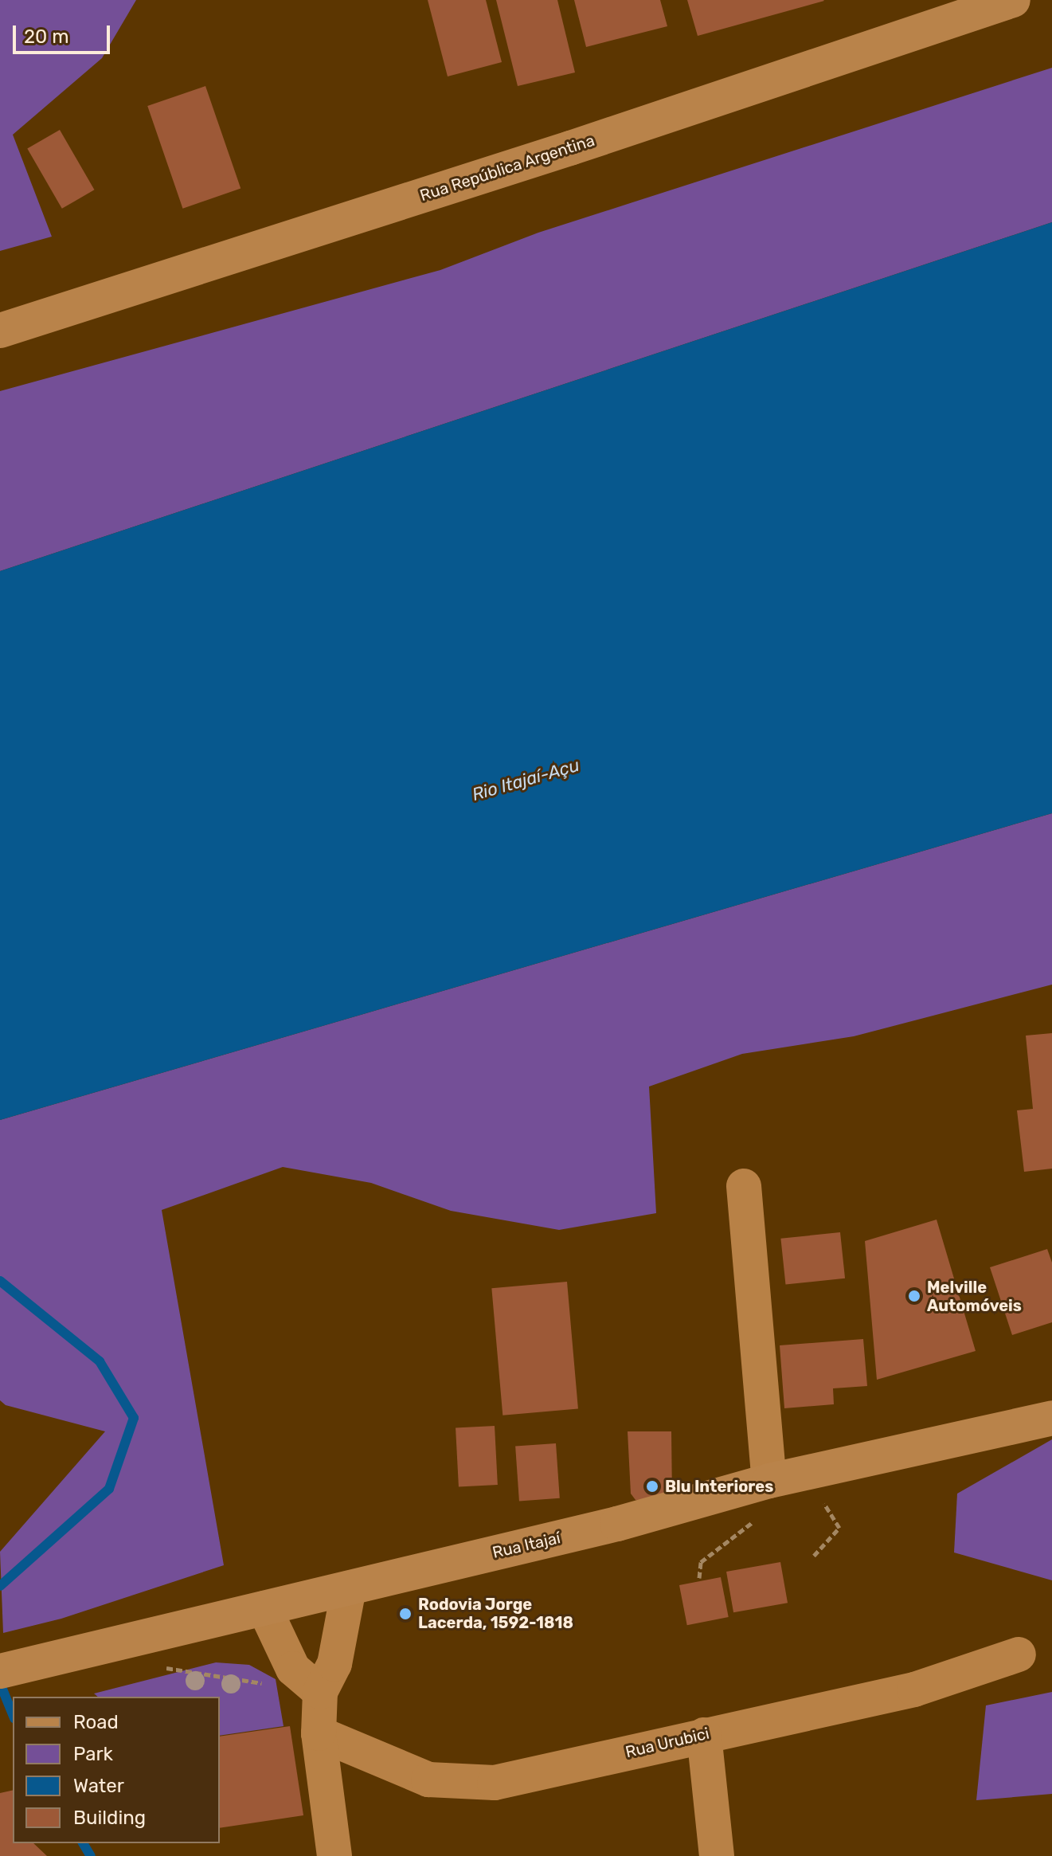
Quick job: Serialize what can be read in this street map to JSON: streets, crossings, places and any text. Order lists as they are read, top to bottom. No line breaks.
{"streets":{"main road":["Rua República Argentina","Rua Itajaí"],"street":["Rua Urubici"]},"water":["Rio Itajaí-Açu"],"places":["Melville Automóveis","Blu Interiores","Rodovia Jorge Lacerda, 1592-1818"],"legend":["Road","Park","Water","Building"],"scale_bar":"20 m"}
